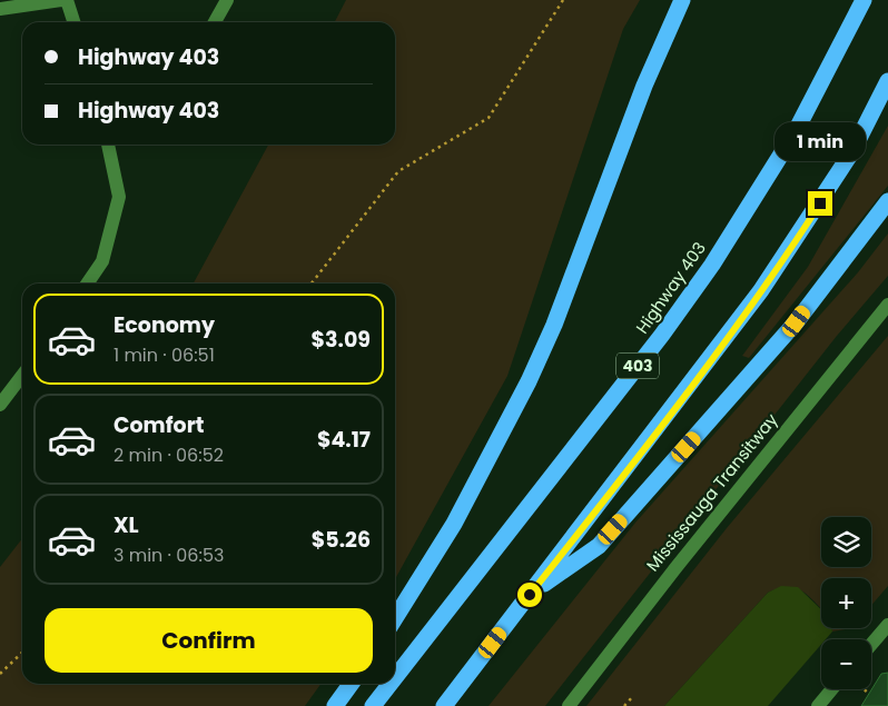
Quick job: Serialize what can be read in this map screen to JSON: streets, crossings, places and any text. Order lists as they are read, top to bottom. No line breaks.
{"streets":{"highway":["Highway 403","403"],"street":["Mississauga Transitway"]},"page":{"banner":["Highway 403","Highway 403"],"bubble":"1 min","list":[{"name":"Economy","note":"1 min · 06:51","value":"$3.09"},{"name":"Comfort","note":"2 min · 06:52","value":"$4.17"},{"name":"XL","note":"3 min · 06:53","value":"$5.26"}],"map_buttons":["+","−"],"buttons":"Confirm"}}
